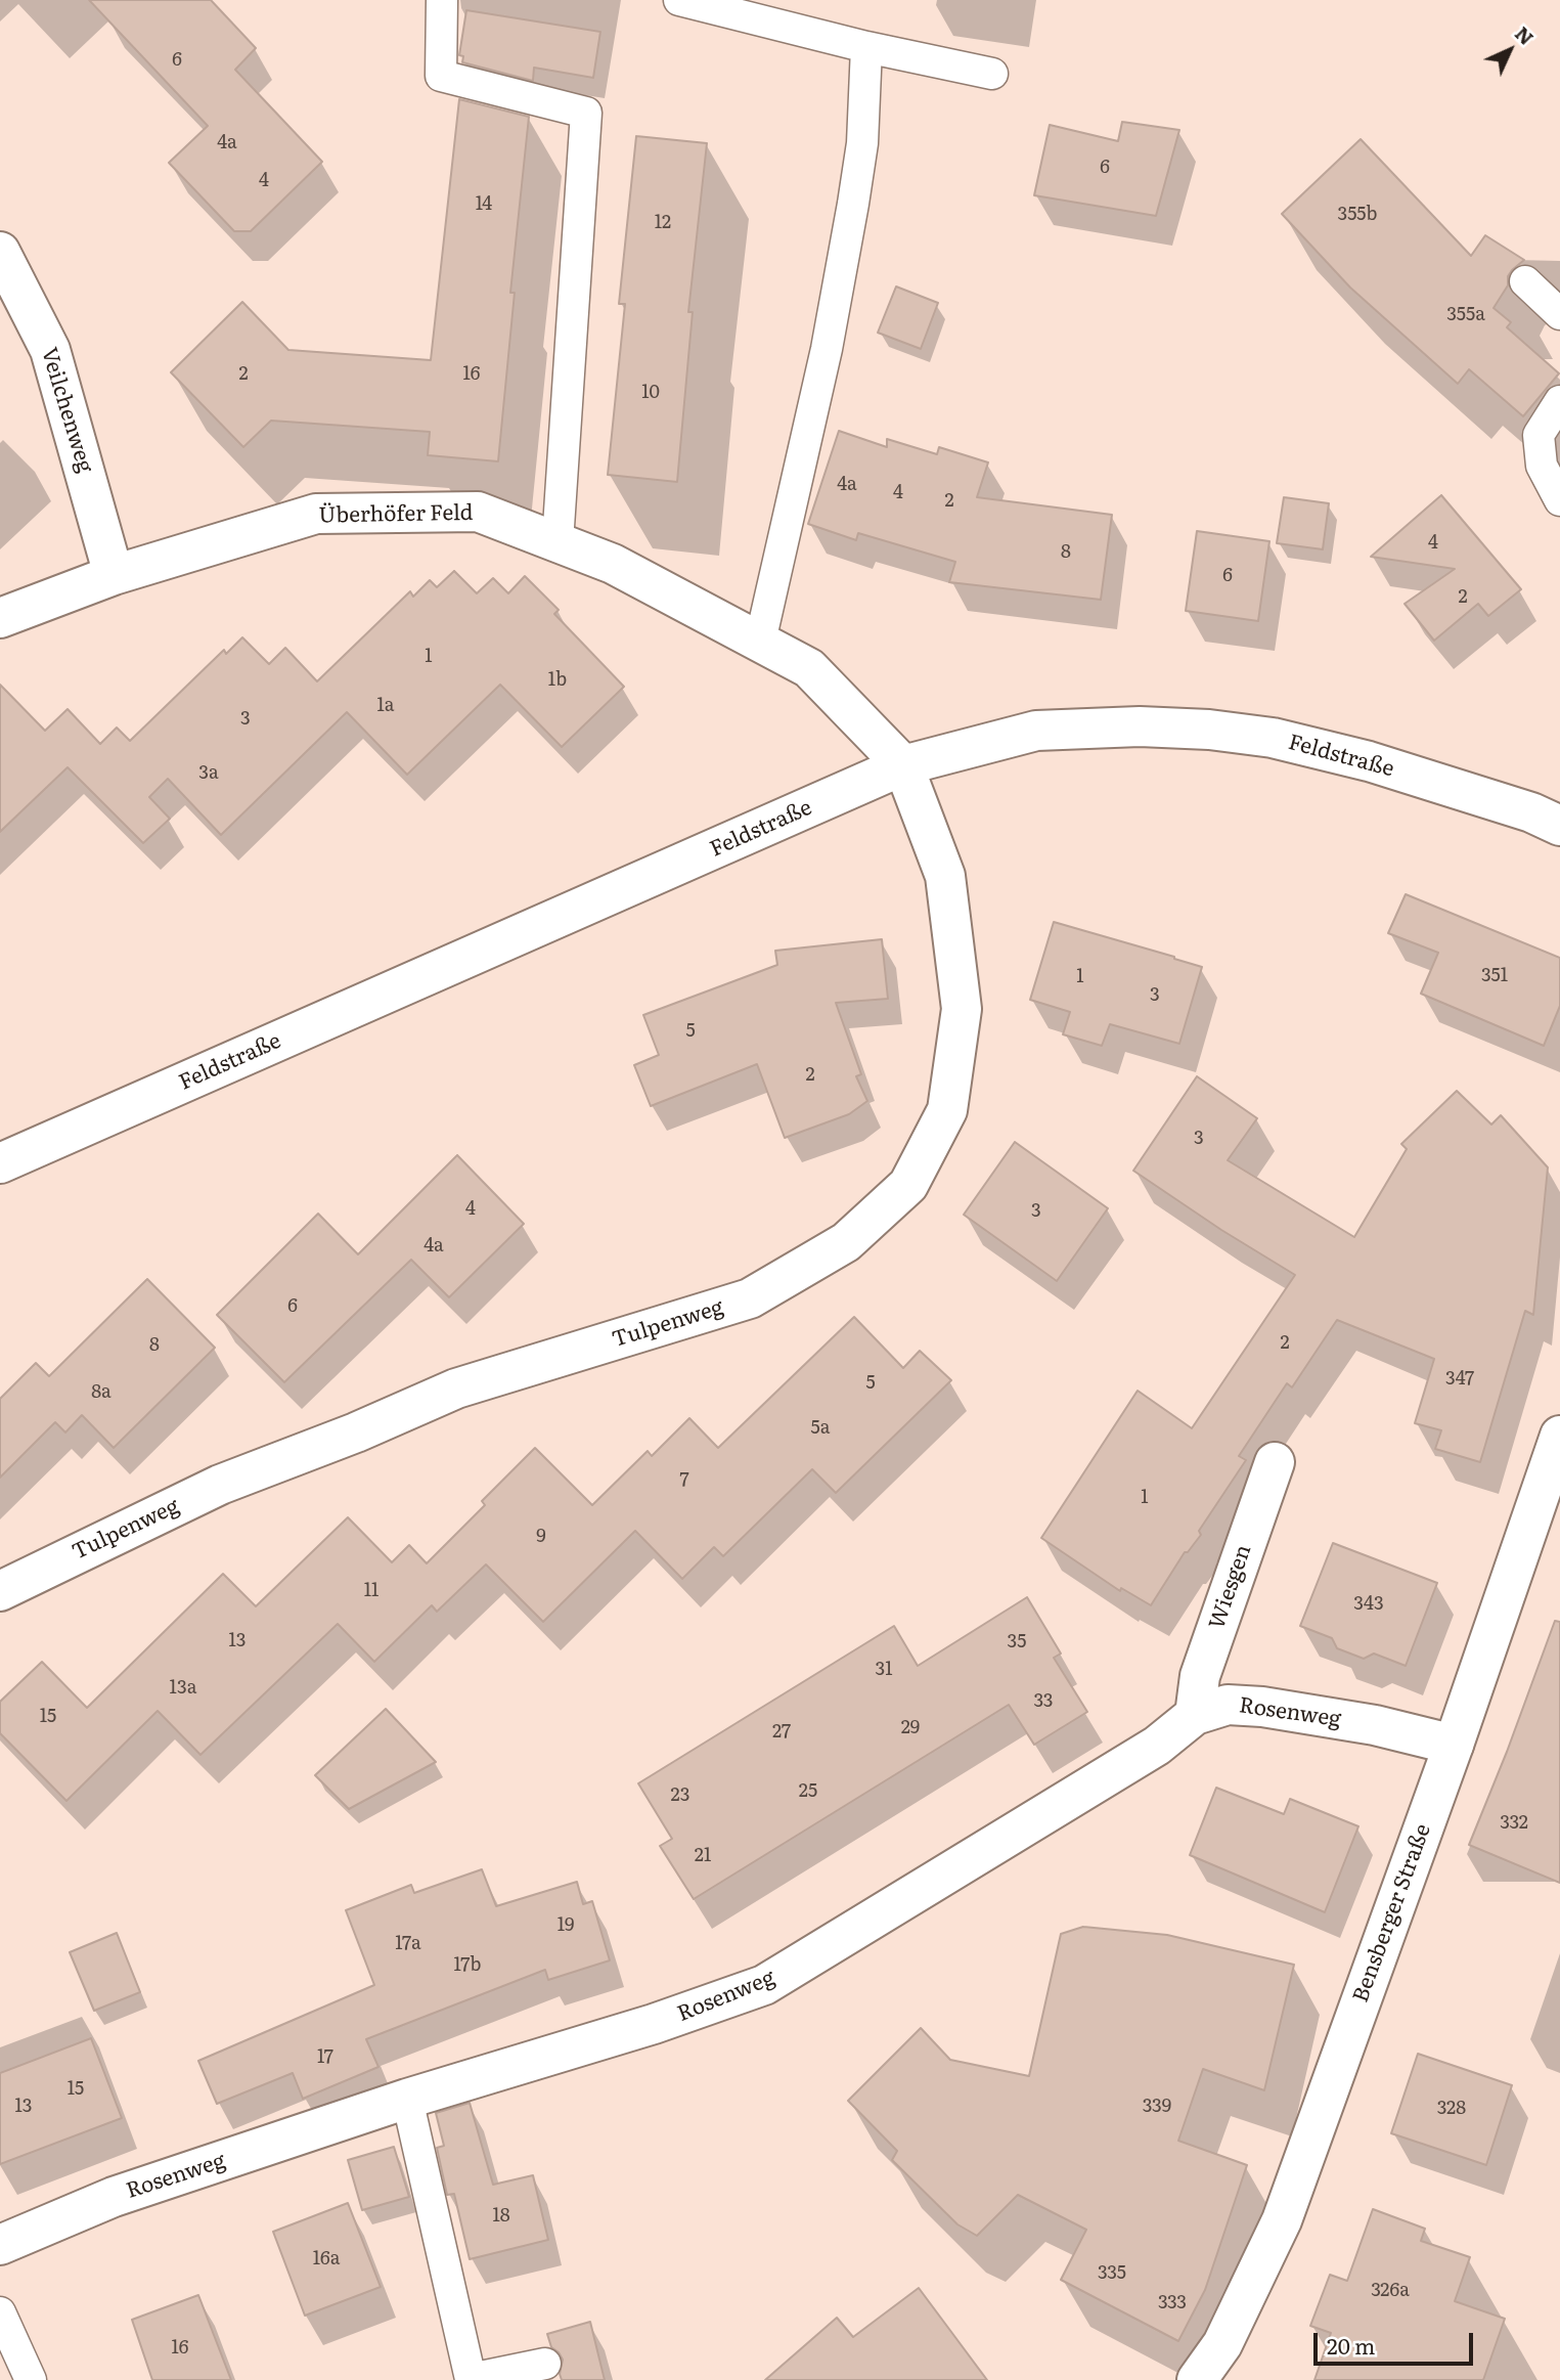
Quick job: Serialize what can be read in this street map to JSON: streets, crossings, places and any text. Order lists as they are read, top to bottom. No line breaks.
{"streets":{"street":["Veilchenweg","Überhöfer Feld","Feldstraße","Tulpenweg","Wiesgen","Rosenweg","Bensberger Straße"]},"crossings":[["Veilchenweg","Überhöfer Feld"],["Überhöfer Feld","Feldstraße"],["Überhöfer Feld","Tulpenweg"],["Feldstraße","Tulpenweg"],["Wiesgen","Rosenweg"],["Rosenweg","Bensberger Straße"]],"house_numbers":["6","4a","6","4","14","355b","12","355a","2","16","10","4a","4","2","4","8","6","2","1","1b","1a","3","3a","351","1","3","5","2","3","4","3","4a","6","2","8","347","5","8a","5a","7","1","9","11","343","13","35","31","13a","33","15","29","27","25","23","332","21","19","17a","17b","17","15","13","339","328","18","16a","335","326a","333","16"],"scale_bar":"20 m","north":"top right"}
